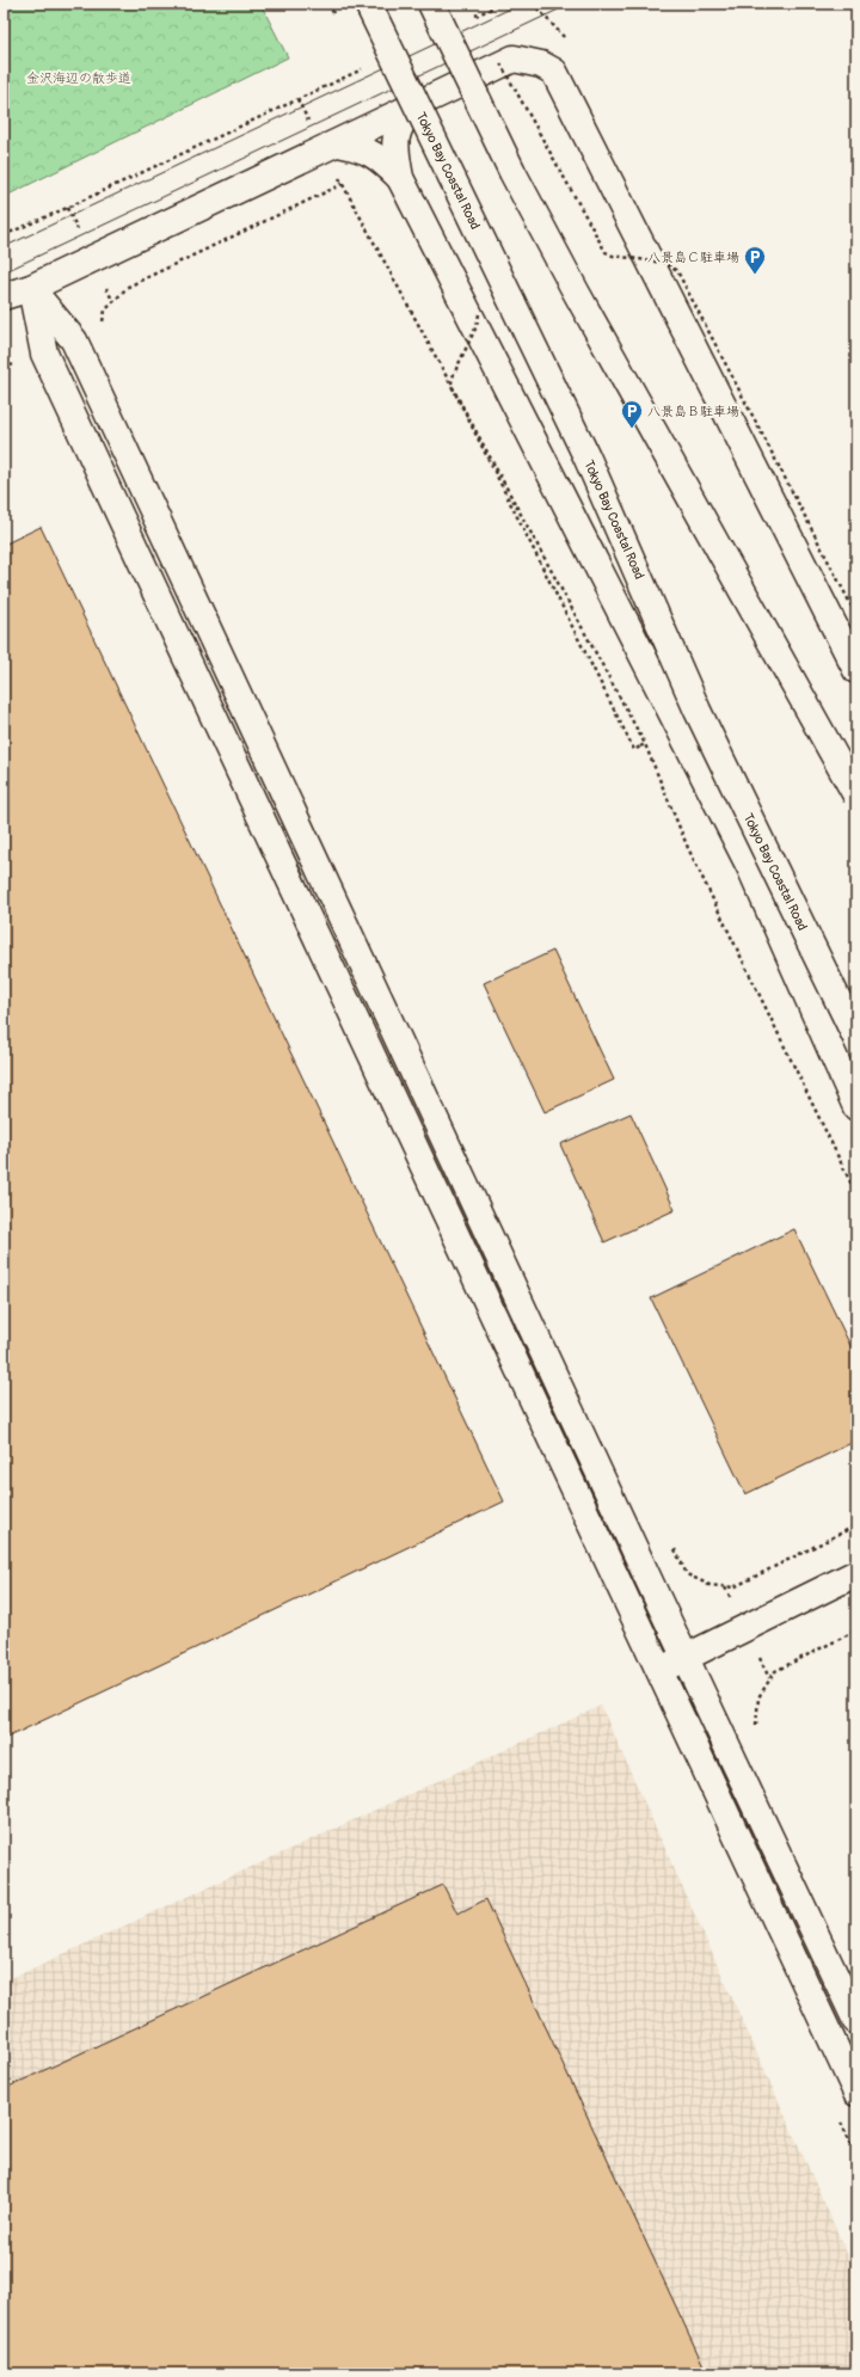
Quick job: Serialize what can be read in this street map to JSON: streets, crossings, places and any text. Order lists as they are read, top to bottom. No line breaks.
{"streets":{"main road":["Tokyo Bay Coastal Road"]},"parks":["金沢海辺の散歩道"],"places":{"parking":["八景島Ｃ駐車場","八景島Ｂ駐車場"]}}
